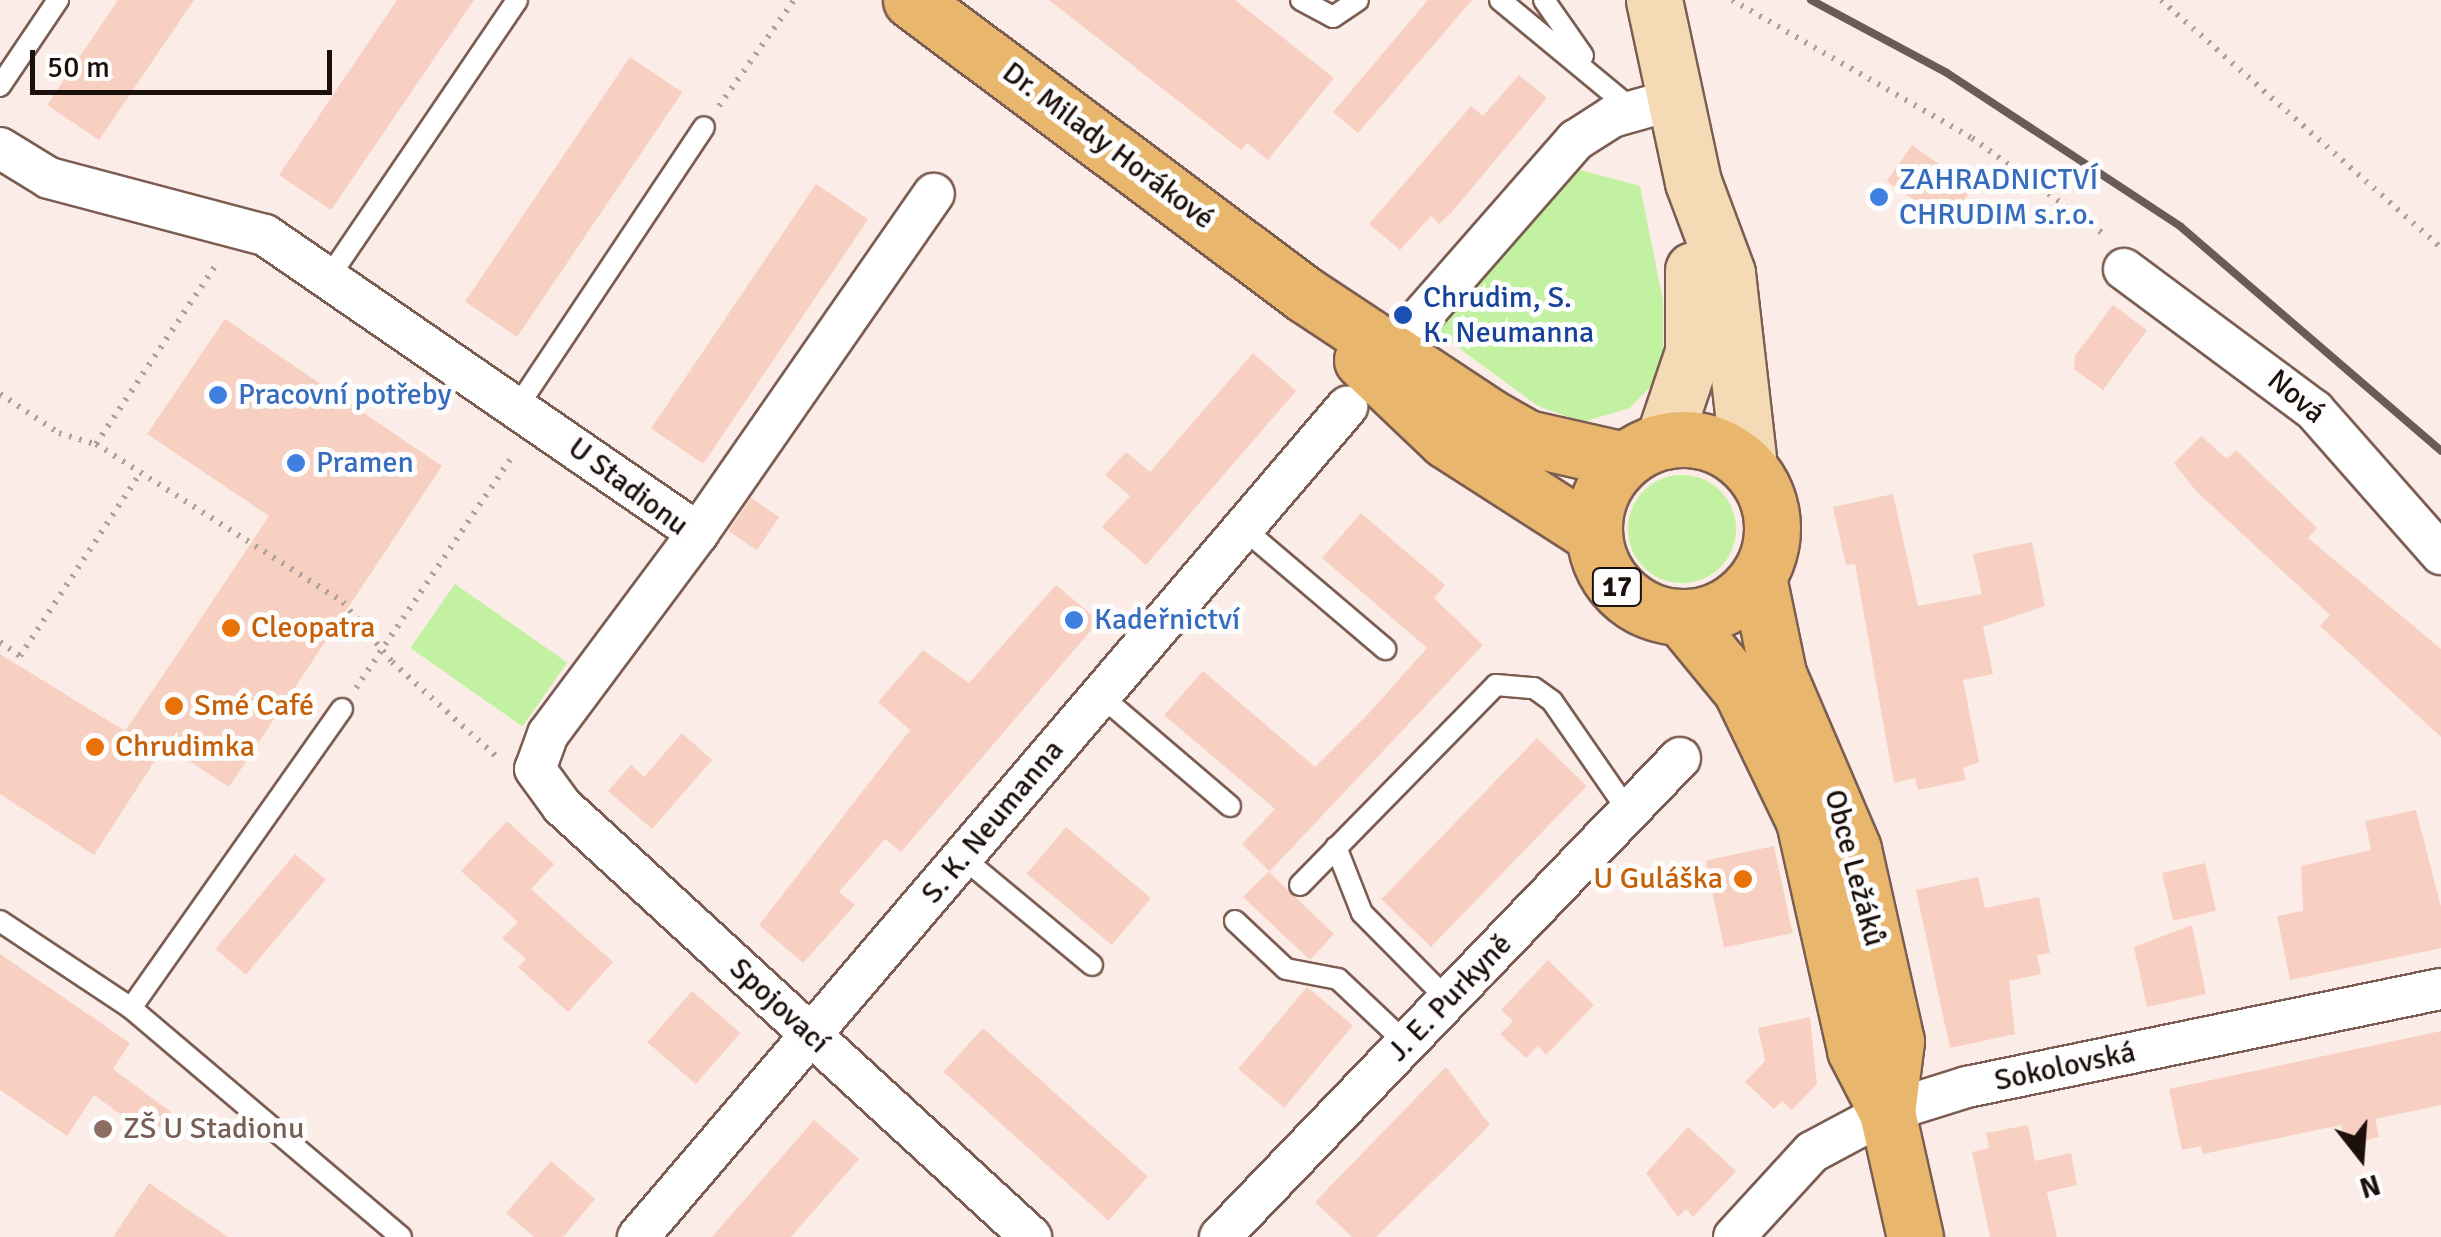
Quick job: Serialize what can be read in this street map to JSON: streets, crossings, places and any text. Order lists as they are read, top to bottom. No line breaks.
{"streets":{"main road":["Dr. Milady Horákové","17","Obce Ležáků"],"street":["Nová","U Stadionu","S. K. Neumanna","J. E. Purkyně","Spojovací","Sokolovská"]},"crossings":[["Dr. Milady Horákové","17"],["Dr. Milady Horákové","Obce Ležáků"],["U Stadionu","Spojovací"],["17","Obce Ležáků"],["S. K. Neumanna","Spojovací"],["Obce Ležáků","Sokolovská"]],"places":["ZAHRADNICTVÍ CHRUDIM s.r.o.","Chrudim, S. K. Neumanna","Pracovní potřeby","Pramen","Kadeřnictví","Cleopatra","Smé Café","Chrudimka","U Guláška","ZŠ U Stadionu"],"scale_bar":"50 m","north":"bottom"}
